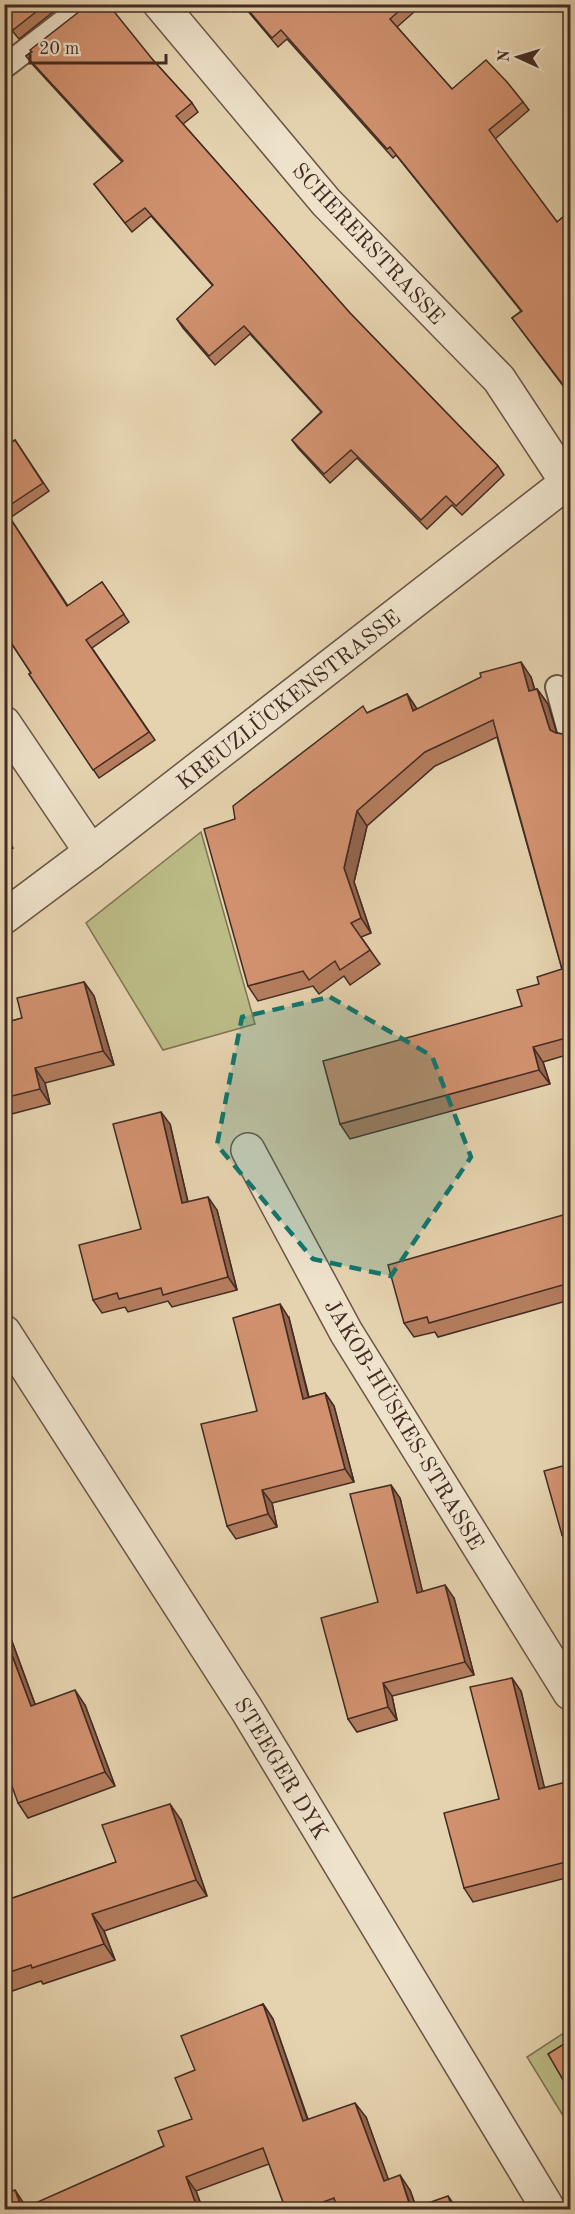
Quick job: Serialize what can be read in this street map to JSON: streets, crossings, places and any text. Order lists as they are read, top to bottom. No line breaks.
{"streets":{"street":["SCHERERSTRASSE","KREUZLÜCKENSTRASSE","JAKOB-HÜSKES-STRASSE","STEEGER DYK"]},"crossings":[["SCHERERSTRASSE","KREUZLÜCKENSTRASSE"]],"scale_bar":"20 m","north":"left"}
